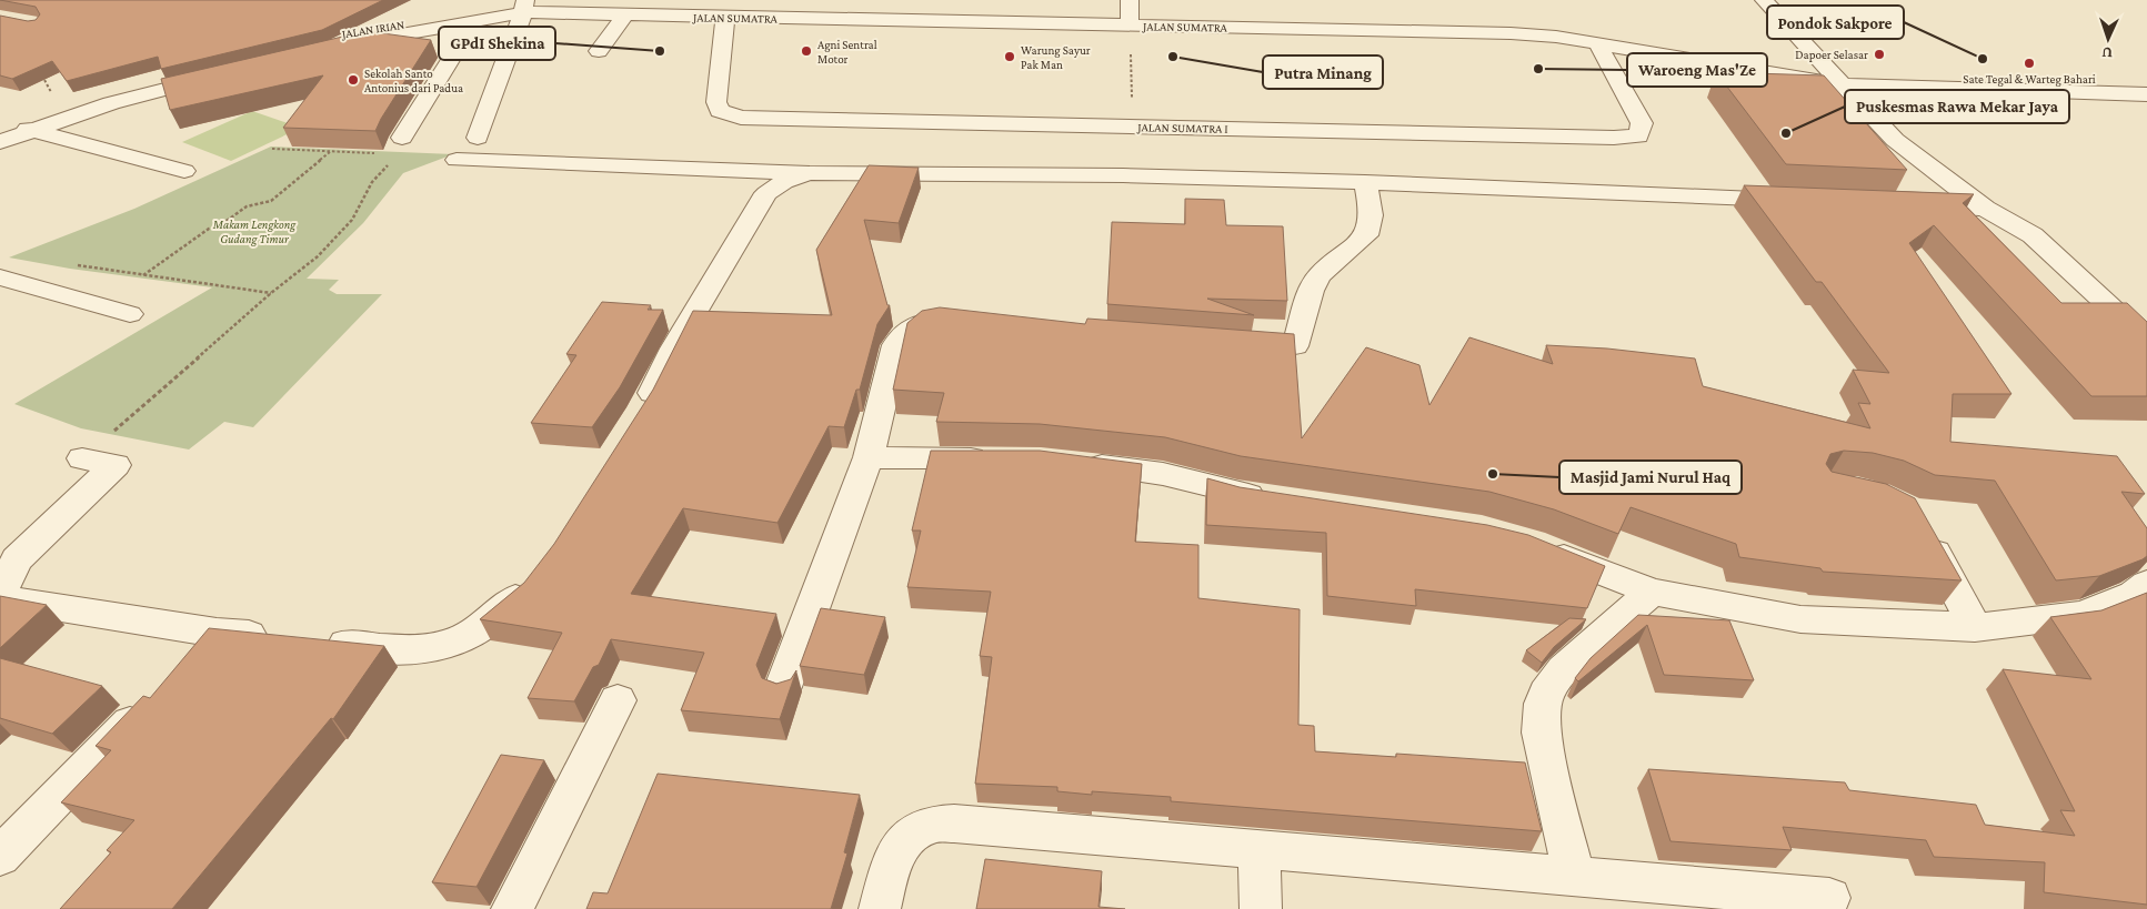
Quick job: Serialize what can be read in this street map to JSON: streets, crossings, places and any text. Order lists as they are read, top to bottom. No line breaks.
{"streets":{"street":["JALAN SUMATRA","JALAN IRIAN","JALAN SUMATRA I"]},"crossings":[["JALAN SUMATRA","JALAN IRIAN"],["JALAN SUMATRA","JALAN SUMATRA I"]],"parks":["Makam Lengkong Gudang Timur"],"places":["GPdI Shekina","Agni Sentral Motor","Dapoer Selasar","Warung Sayur Pak Man","Putra Minang","Pondok Sakpore","Sate Tegal & Warteg Bahari","Waroeng Mas'Ze","Sekolah Santo Antonius dari Padua","Puskesmas Rawa Mekar Jaya","Masjid Jami Nurul Haq"],"north":"bottom"}
